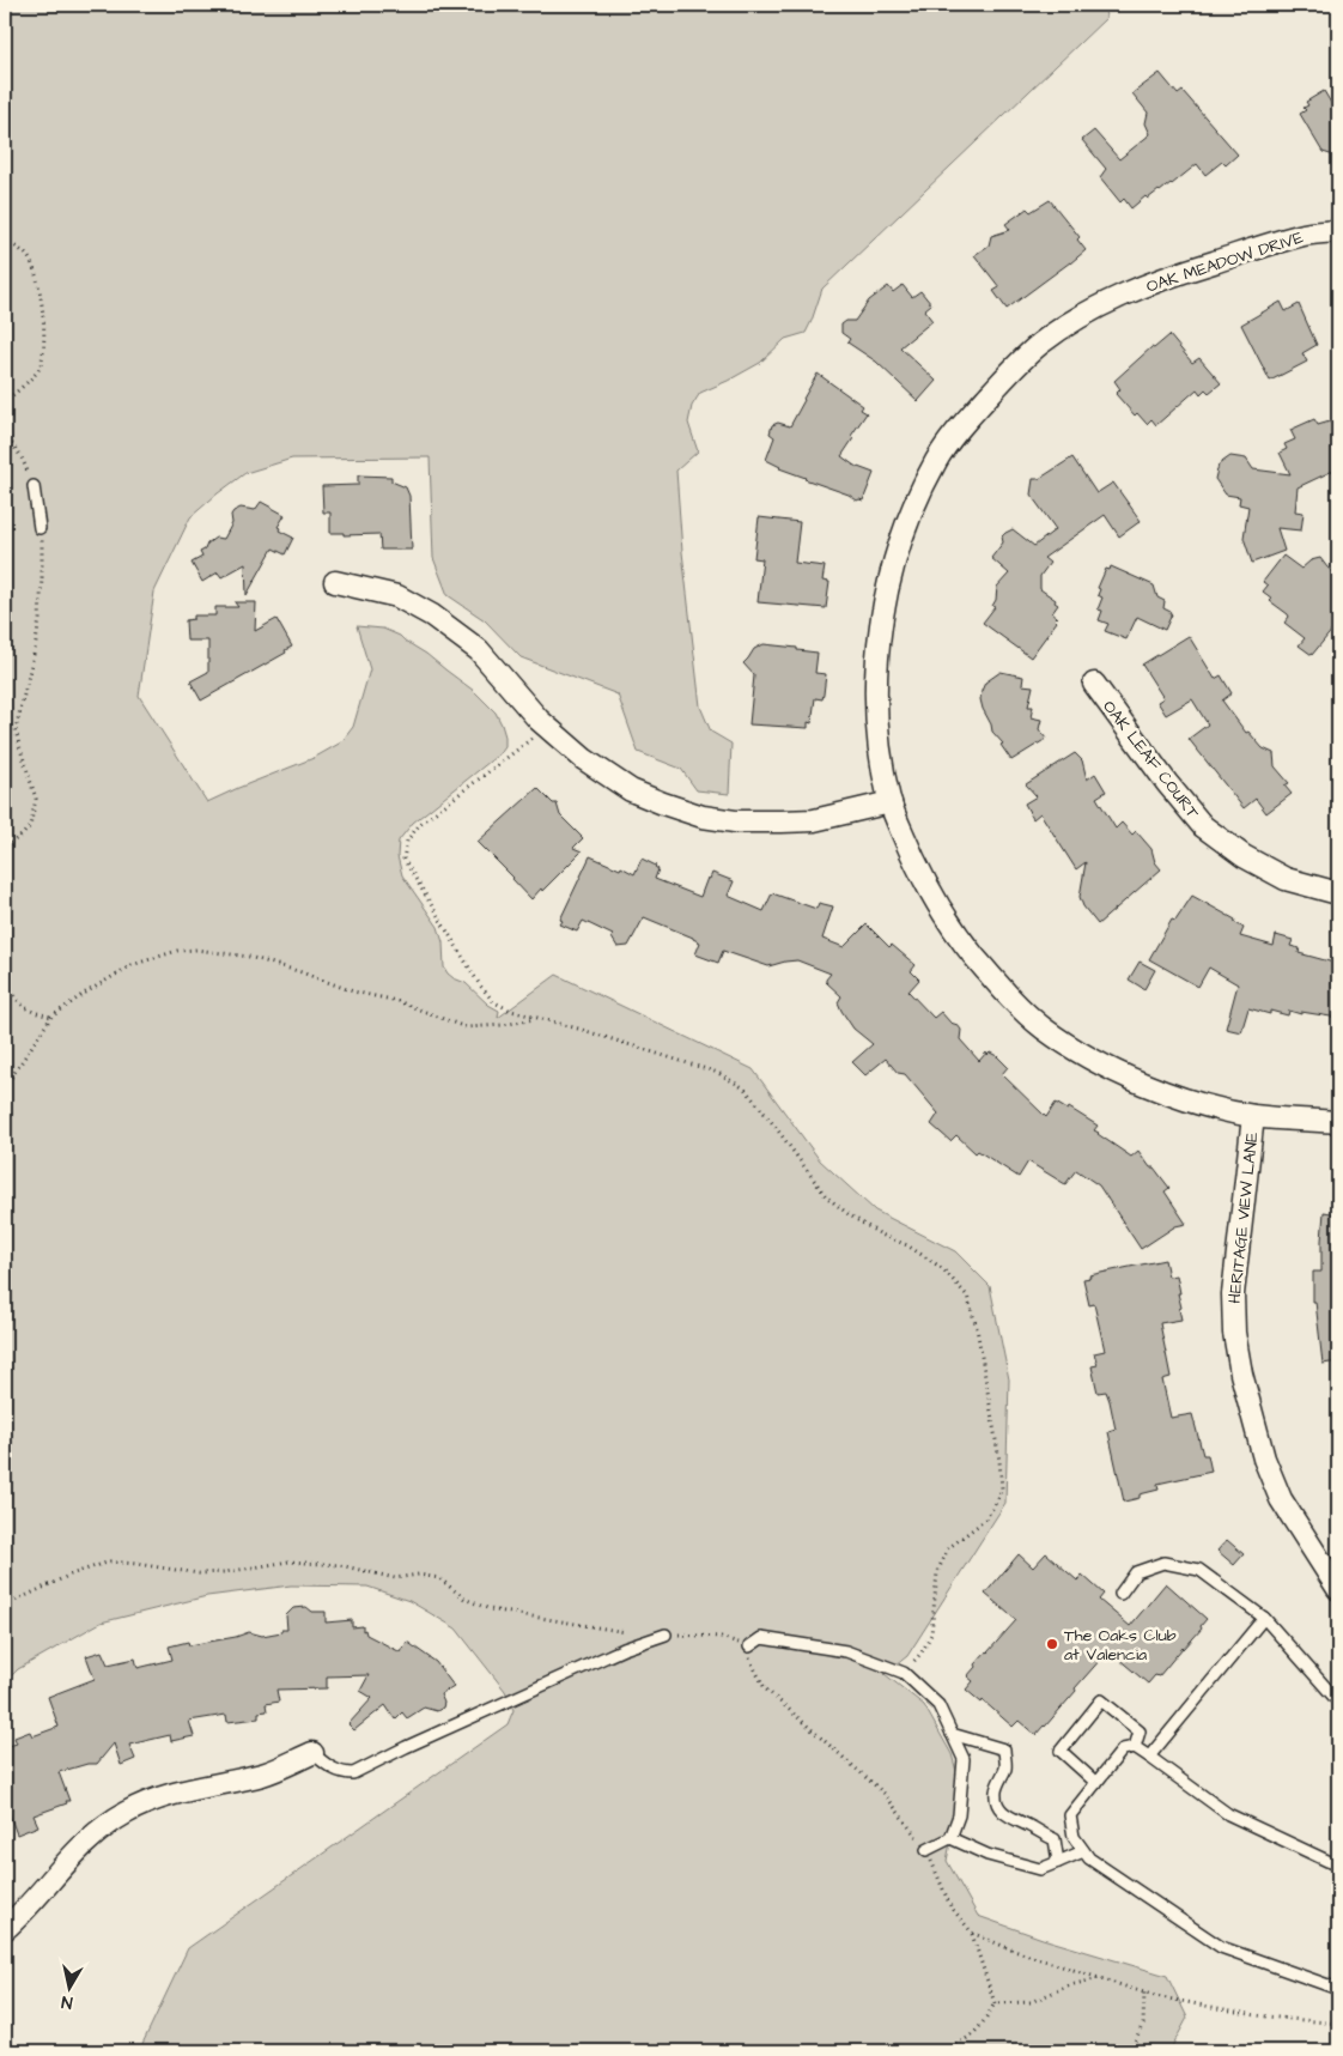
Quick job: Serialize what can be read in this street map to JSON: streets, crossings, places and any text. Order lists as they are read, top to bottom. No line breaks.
{"streets":{"street":["OAK MEADOW DRIVE","OAK LEAF COURT","HERITAGE VIEW LANE"]},"crossings":[["OAK MEADOW DRIVE","HERITAGE VIEW LANE"]],"places":["The Oaks Club at Valencia"],"north":"bottom"}
